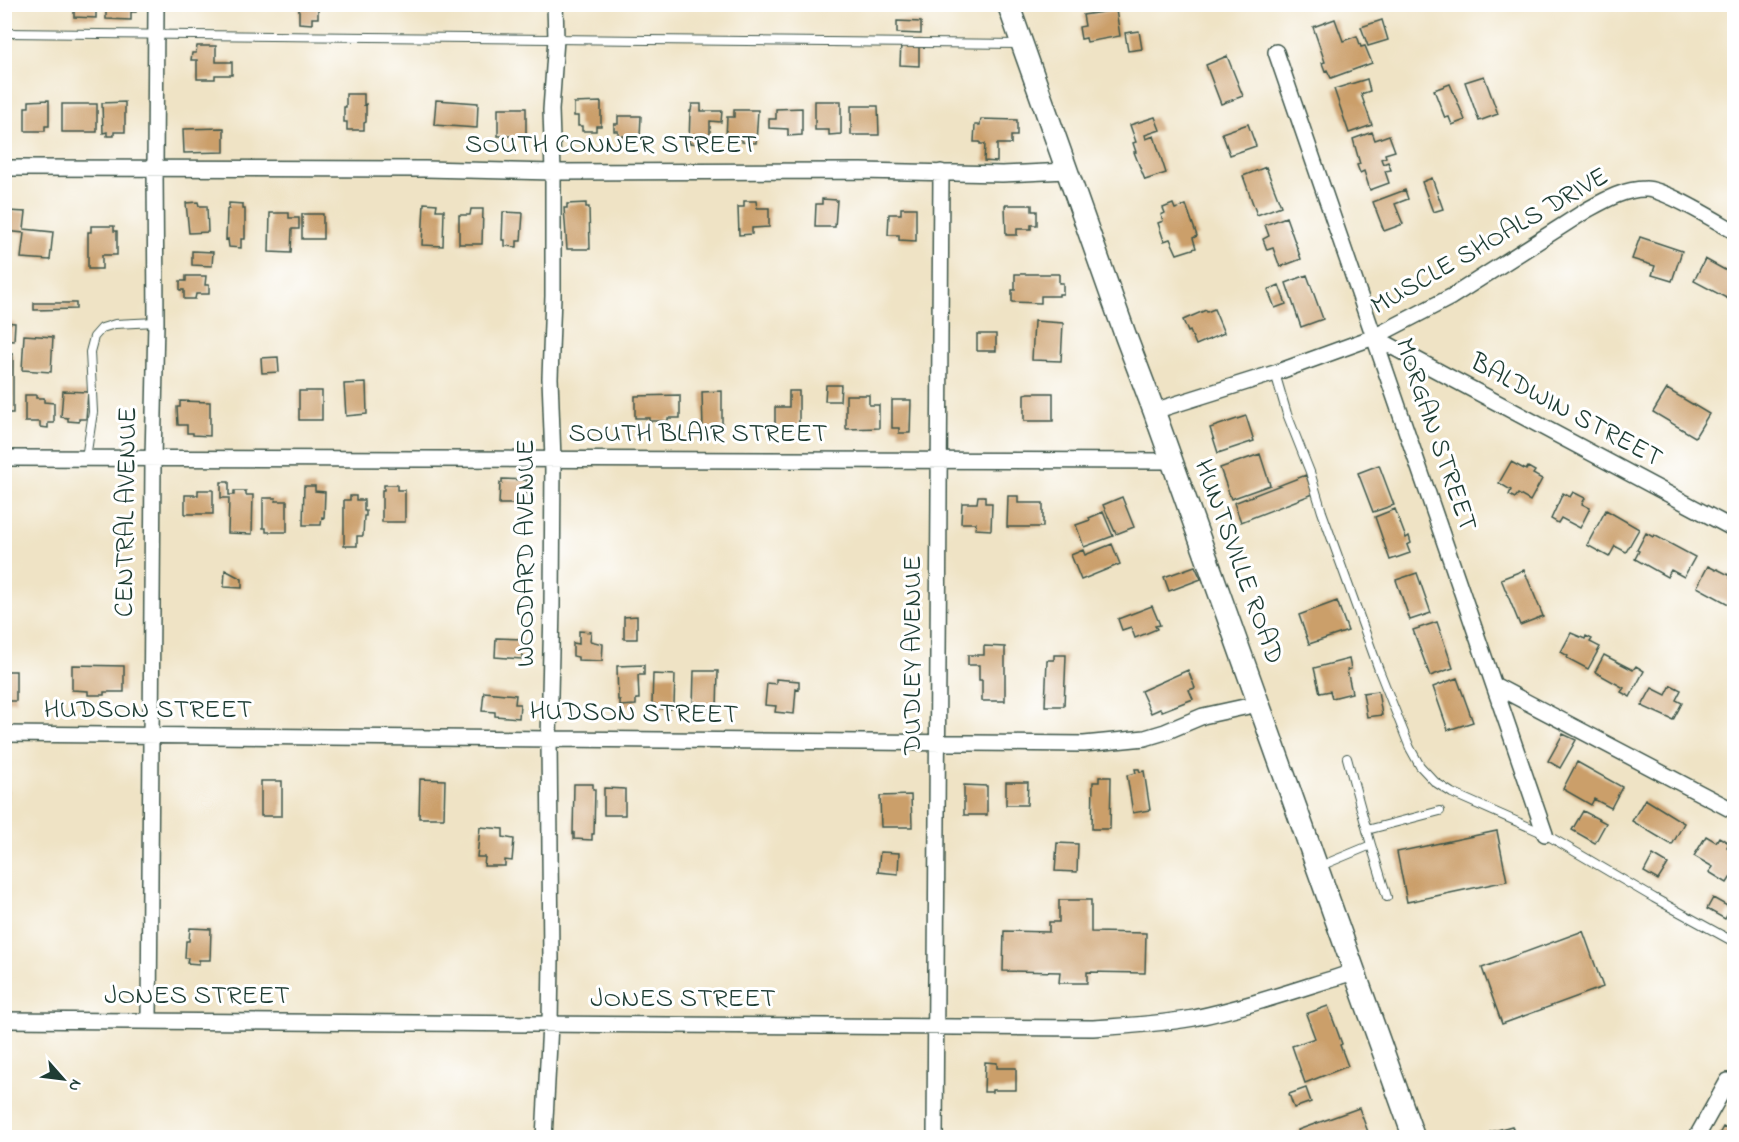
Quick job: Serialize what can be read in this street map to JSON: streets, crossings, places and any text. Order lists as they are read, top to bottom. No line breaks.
{"streets":{"main road":["HUNTSVILLE ROAD"],"street":["SOUTH CONNER STREET","MUSCLE SHOALS DRIVE","BALDWIN STREET","SOUTH BLAIR STREET","MORGAN STREET","CENTRAL AVENUE","WOODARD AVENUE","DUDLEY AVENUE","HUDSON STREET","JONES STREET"]},"crossings":[["SOUTH CONNER STREET","CENTRAL AVENUE"],["SOUTH CONNER STREET","WOODARD AVENUE"],["SOUTH CONNER STREET","HUNTSVILLE ROAD"],["SOUTH CONNER STREET","DUDLEY AVENUE"],["MUSCLE SHOALS DRIVE","BALDWIN STREET"],["MUSCLE SHOALS DRIVE","MORGAN STREET"],["MUSCLE SHOALS DRIVE","HUNTSVILLE ROAD"],["BALDWIN STREET","MORGAN STREET"],["SOUTH BLAIR STREET","CENTRAL AVENUE"],["SOUTH BLAIR STREET","WOODARD AVENUE"],["SOUTH BLAIR STREET","HUNTSVILLE ROAD"],["SOUTH BLAIR STREET","DUDLEY AVENUE"],["CENTRAL AVENUE","HUDSON STREET"],["CENTRAL AVENUE","JONES STREET"],["WOODARD AVENUE","HUDSON STREET"],["WOODARD AVENUE","JONES STREET"],["HUNTSVILLE ROAD","HUDSON STREET"],["HUNTSVILLE ROAD","JONES STREET"],["DUDLEY AVENUE","HUDSON STREET"],["DUDLEY AVENUE","JONES STREET"]],"north":"bottom right"}
